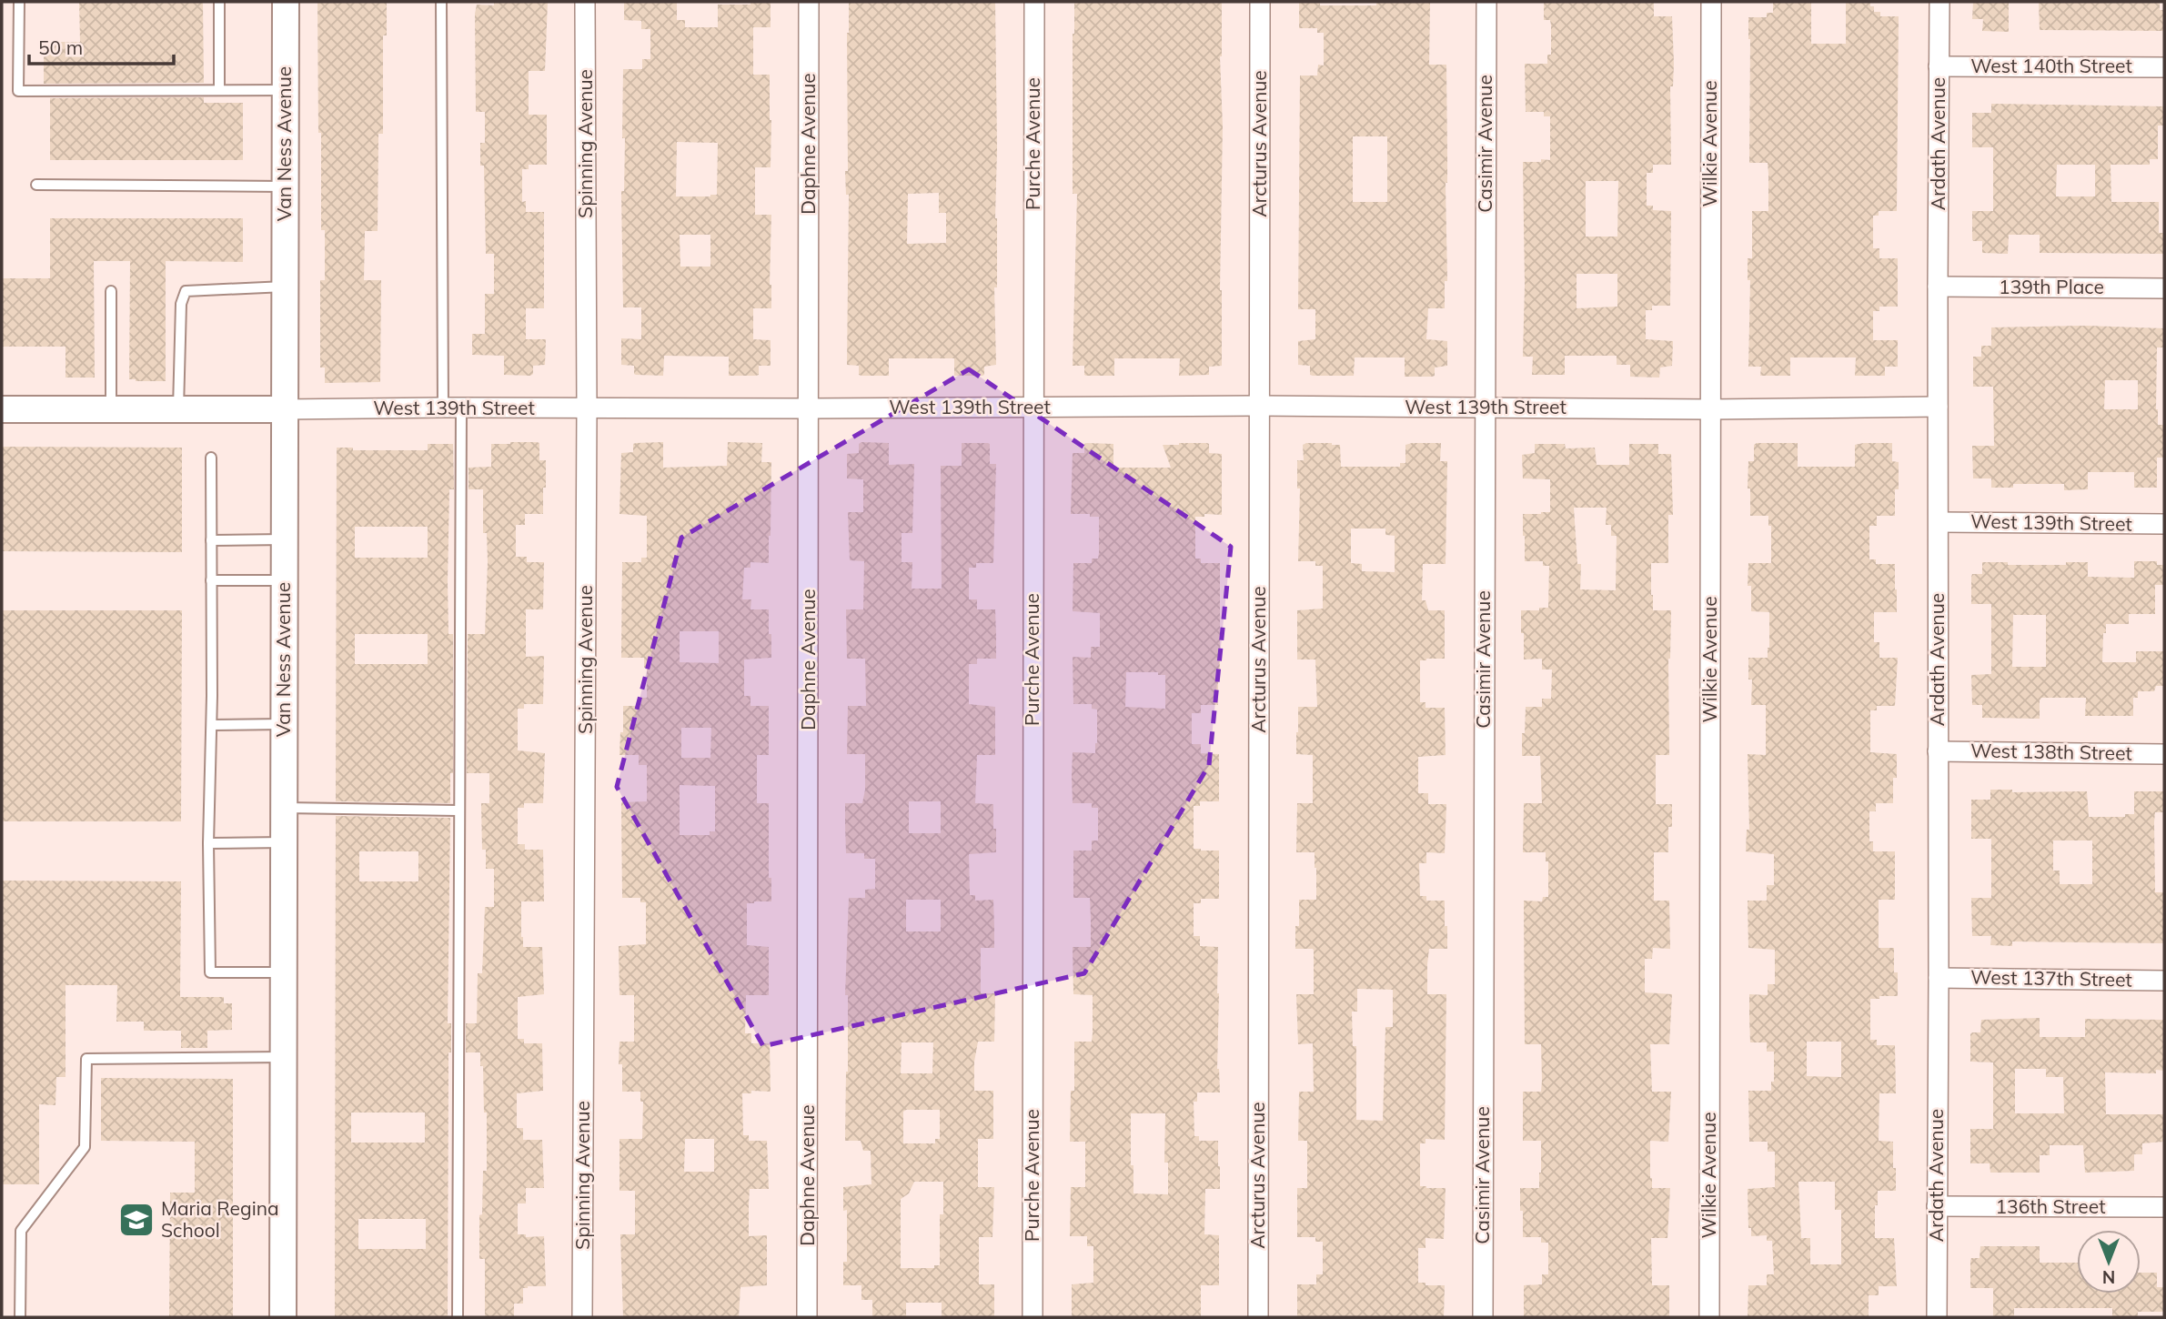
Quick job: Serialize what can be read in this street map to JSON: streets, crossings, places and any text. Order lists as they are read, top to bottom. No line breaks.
{"streets":{"main road":["Van Ness Avenue","West 139th Street"],"street":["West 140th Street","Spinning Avenue","Daphne Avenue","Purche Avenue","Arcturus Avenue","Casimir Avenue","Wilkie Avenue","Ardath Avenue","139th Place","West 138th Street","West 137th Street","136th Street"]},"crossings":[["West 140th Street","Ardath Avenue"],["Van Ness Avenue","West 139th Street"],["Spinning Avenue","West 139th Street"],["Daphne Avenue","West 139th Street"],["Purche Avenue","West 139th Street"],["Arcturus Avenue","West 139th Street"],["Casimir Avenue","West 139th Street"],["Wilkie Avenue","West 139th Street"],["Ardath Avenue","139th Place"],["Ardath Avenue","West 139th Street"],["Ardath Avenue","West 138th Street"],["Ardath Avenue","West 137th Street"],["Ardath Avenue","136th Street"]],"places":{"school or university":["Maria Regina School"]},"scale_bar":"50 m","north":"bottom"}
